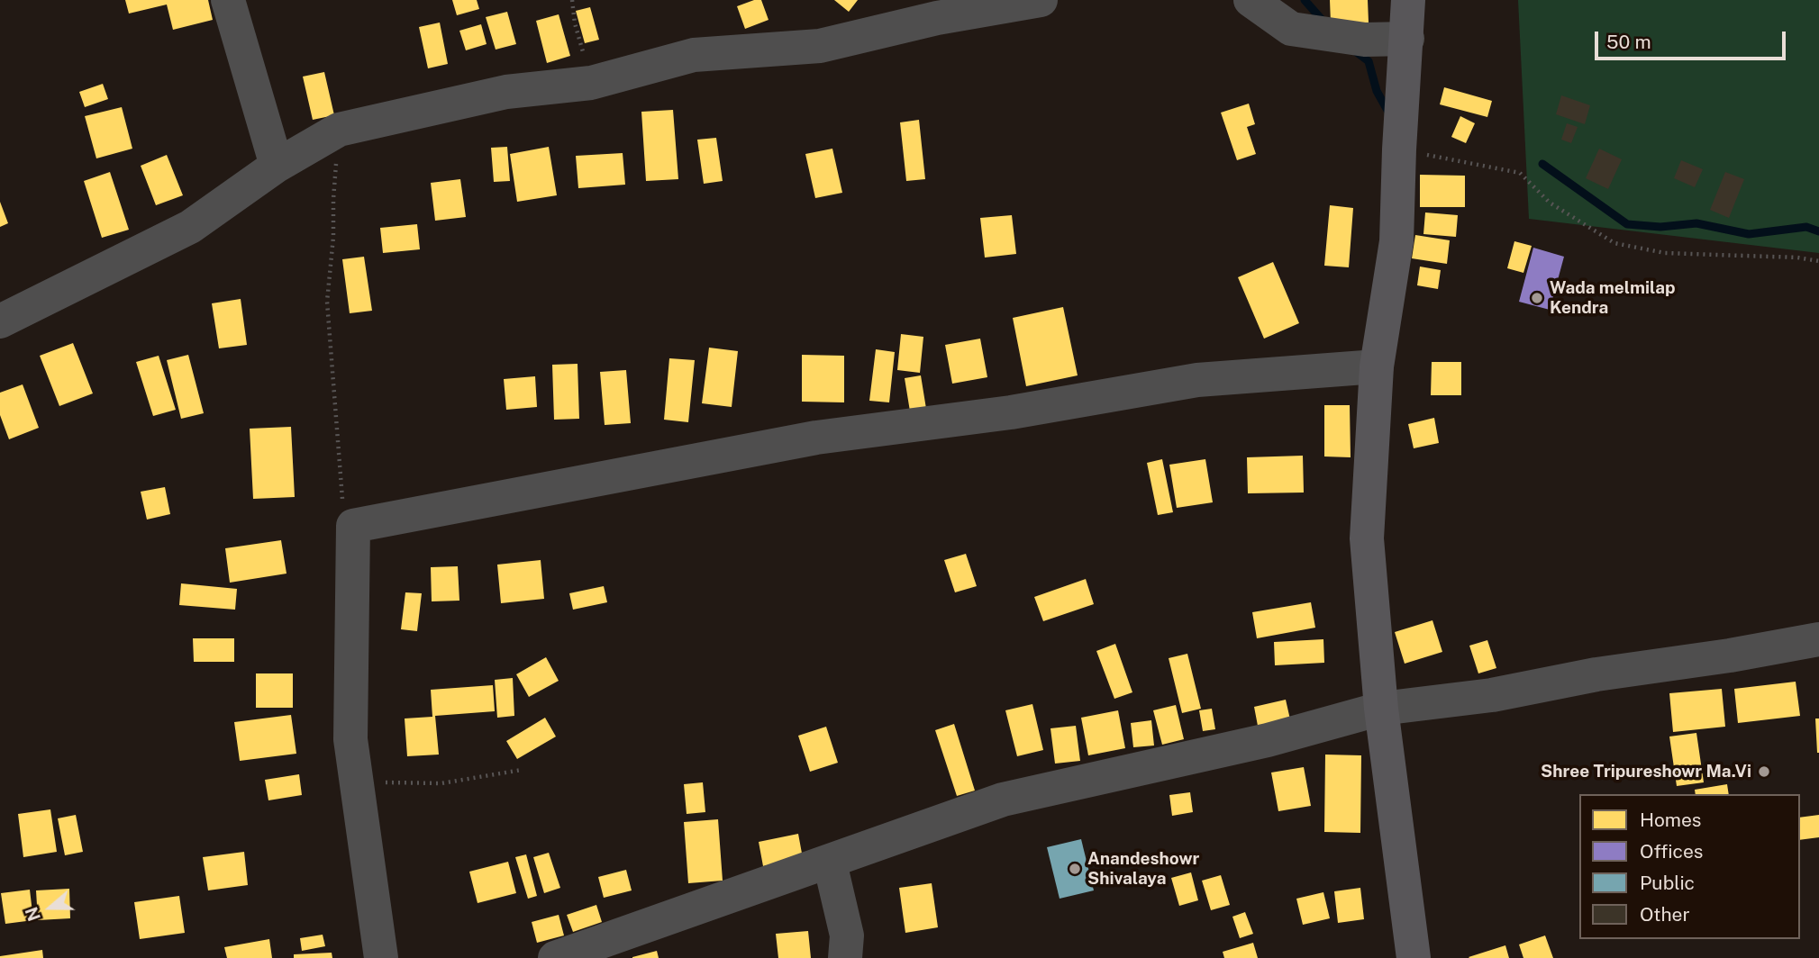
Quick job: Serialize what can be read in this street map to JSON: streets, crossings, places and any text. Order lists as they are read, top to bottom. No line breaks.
{"places":["Wada melmilap Kendra","Shree Tripureshowr Ma.Vi","Anandeshowr Shivalaya"],"legend":["Homes","Offices","Public","Other"],"scale_bar":"50 m","north":"left"}
